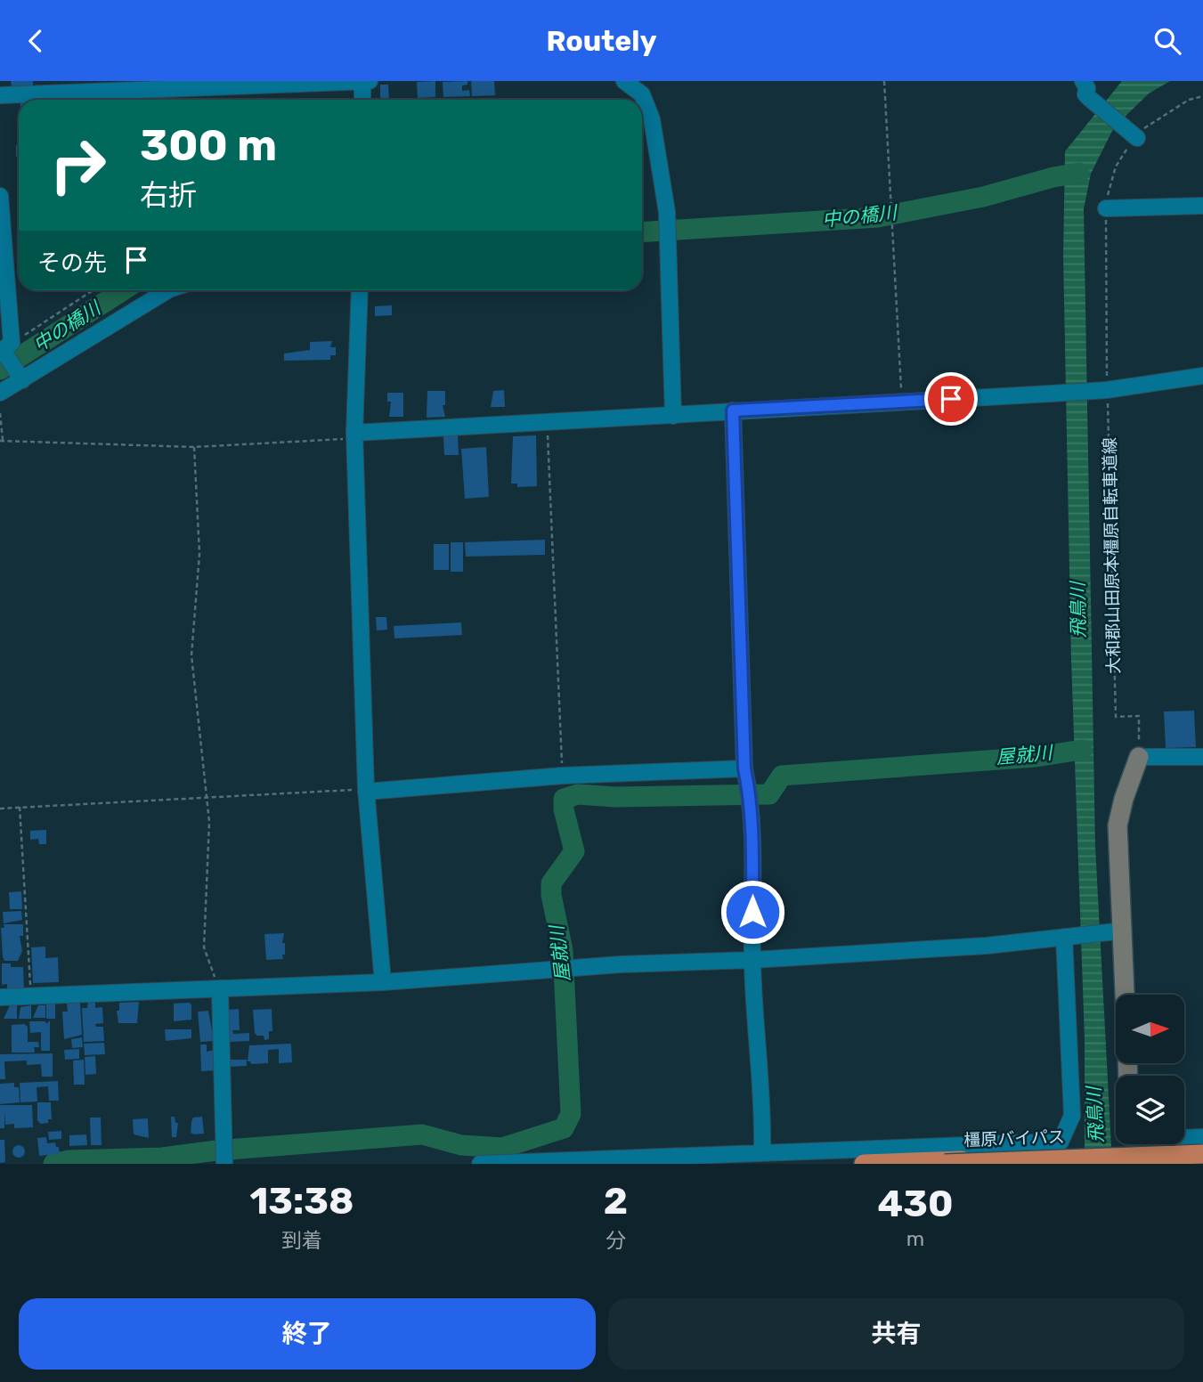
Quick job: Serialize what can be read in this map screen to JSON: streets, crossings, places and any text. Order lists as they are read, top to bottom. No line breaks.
{"streets":{"highway":["橿原バイパス"],"path":["大和郡山田原本橿原自転車道線"]},"water":["中の橋川","飛鳥川","屋就川"],"north":"right","page":{"header":"Routely","turn":["300 m","右折"],"then":"その先","eta":["13:38","到着","2","分","430","m"],"buttons":["終了","共有"]}}
